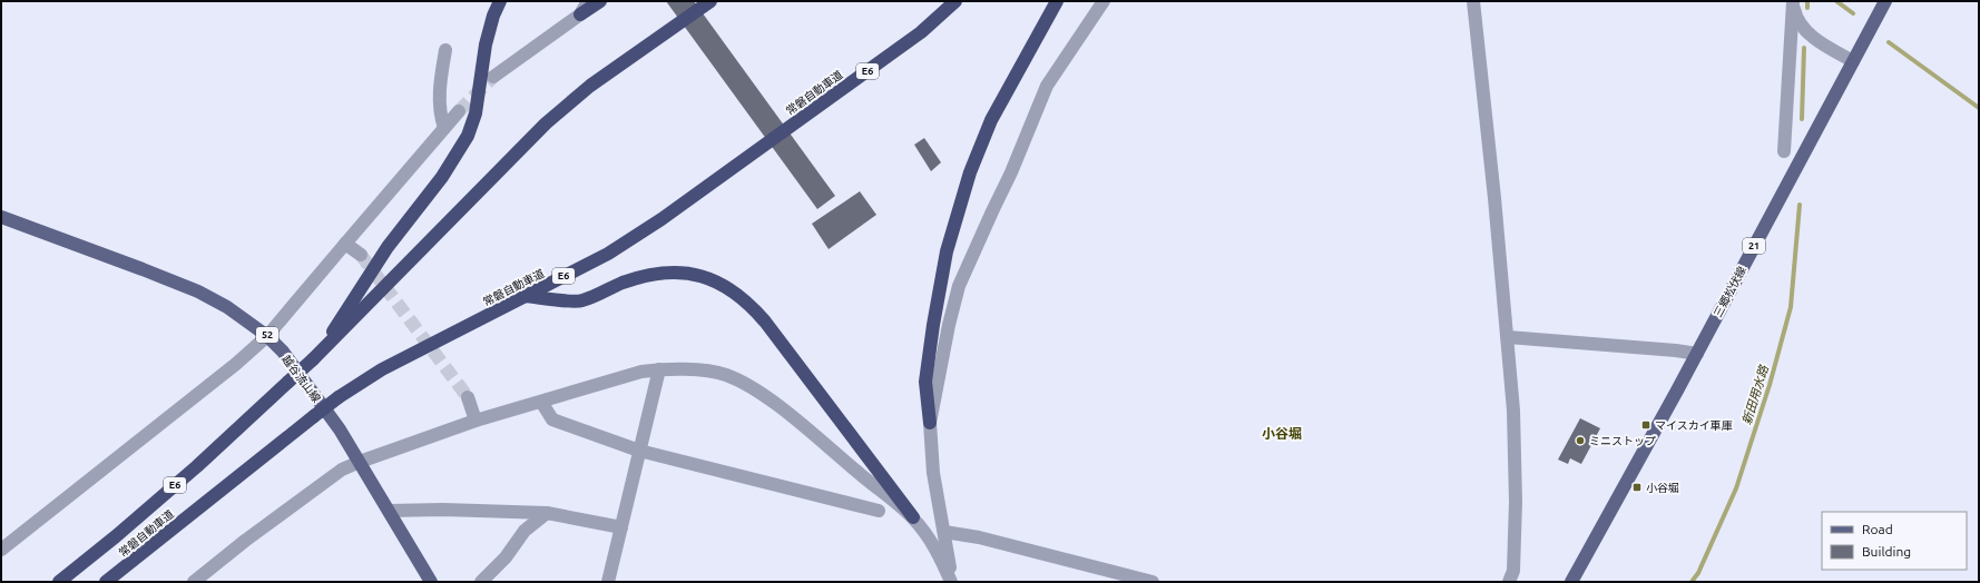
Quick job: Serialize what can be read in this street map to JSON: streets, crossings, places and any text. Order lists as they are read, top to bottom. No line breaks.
{"streets":{"highway":["E6","常磐自動車道"],"main road":["21","三郷松伏線","52","越谷流山線"]},"districts":["小谷堀"],"water":["新田用水路"],"places":{"transit":["マイスカイ車庫","小谷堀"],"other":["ミニストップ"]},"legend":["Road","Building"]}
